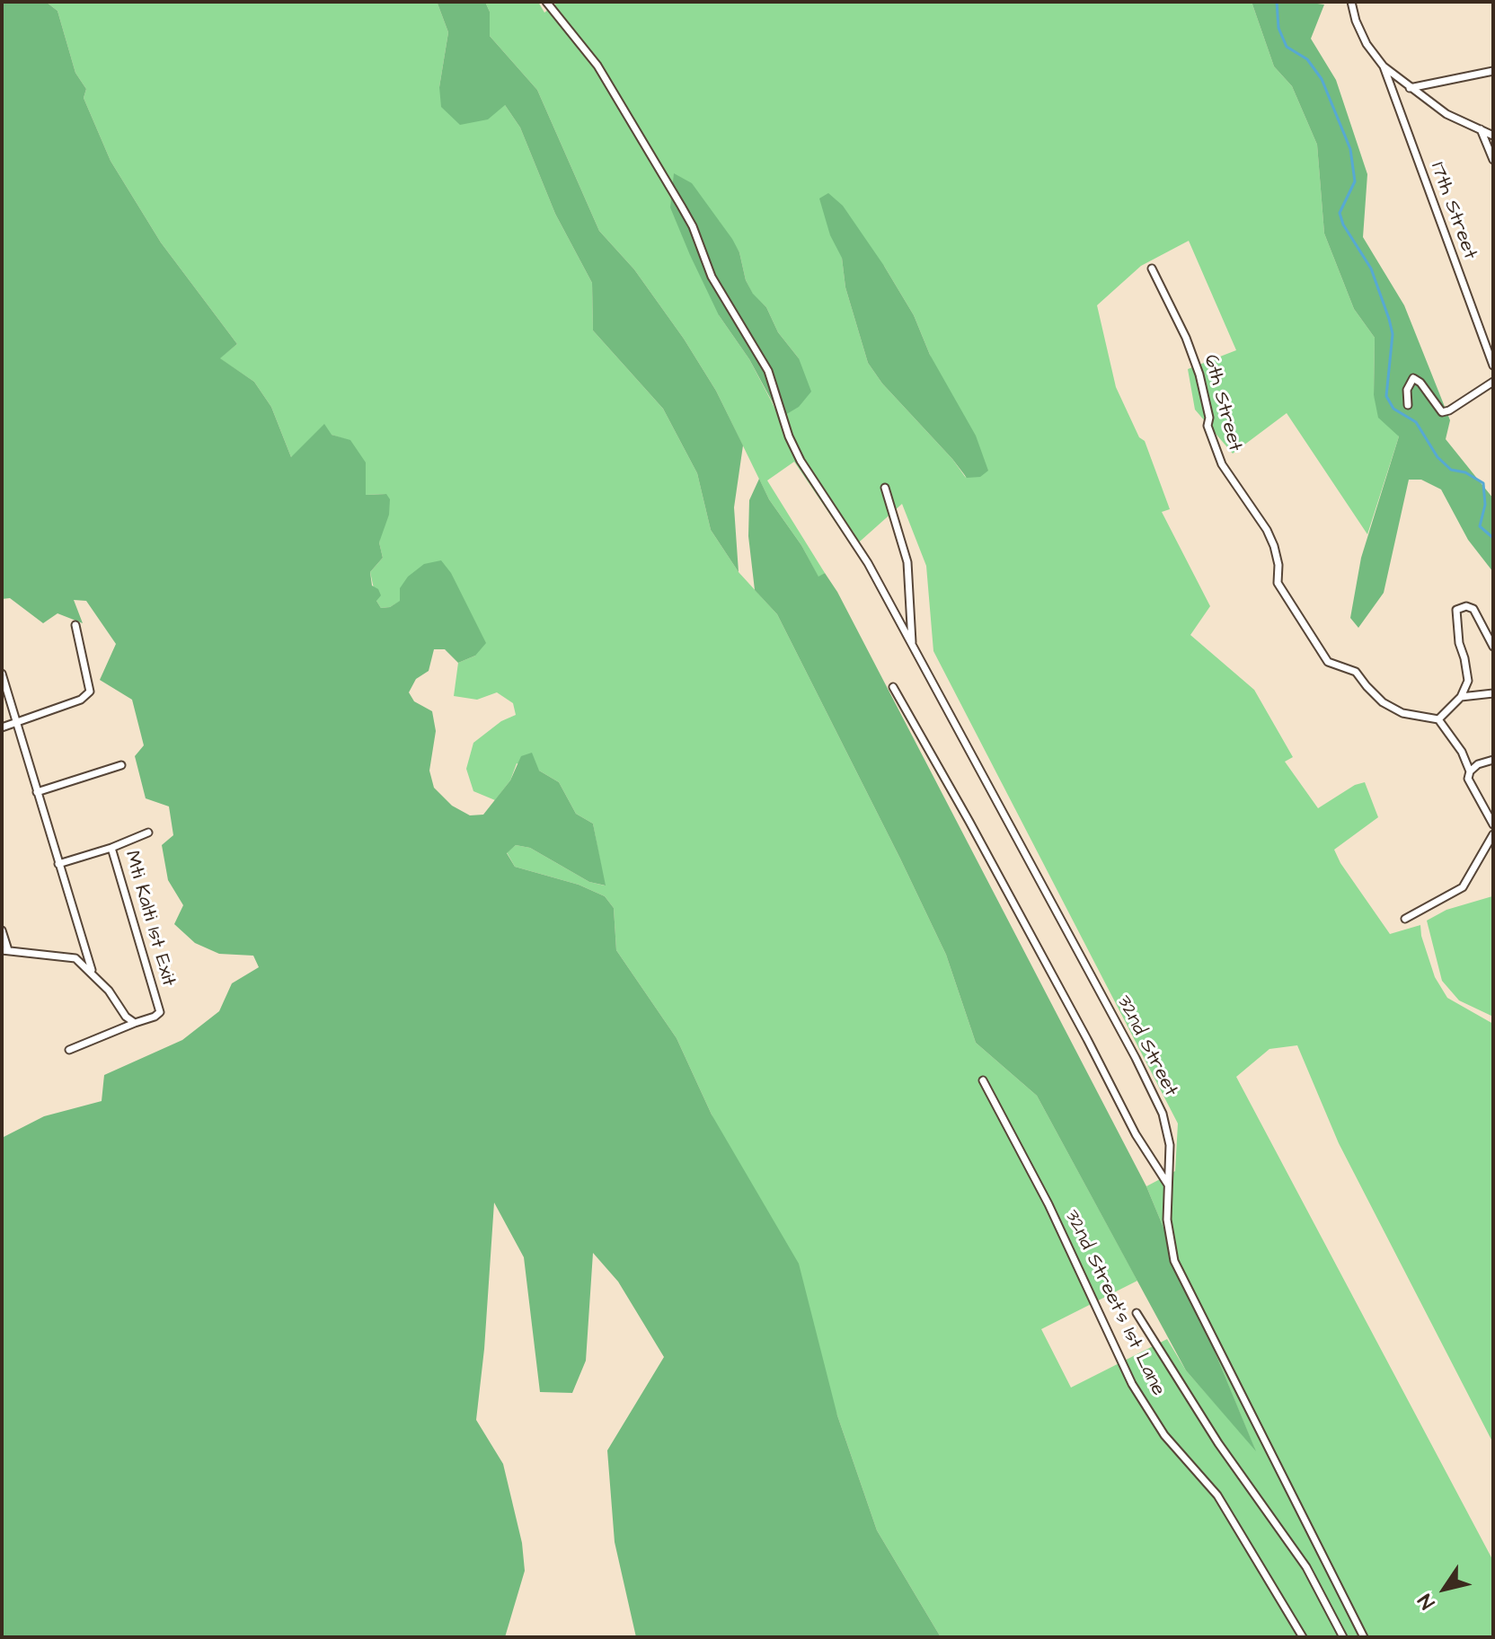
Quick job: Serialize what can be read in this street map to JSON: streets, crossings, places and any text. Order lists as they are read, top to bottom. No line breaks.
{"streets":{"street":["17th Street","6th Street","Mti Kalti 1st Exit","32nd Street","32nd Street's 1st Lane"]},"north":"bottom left"}
